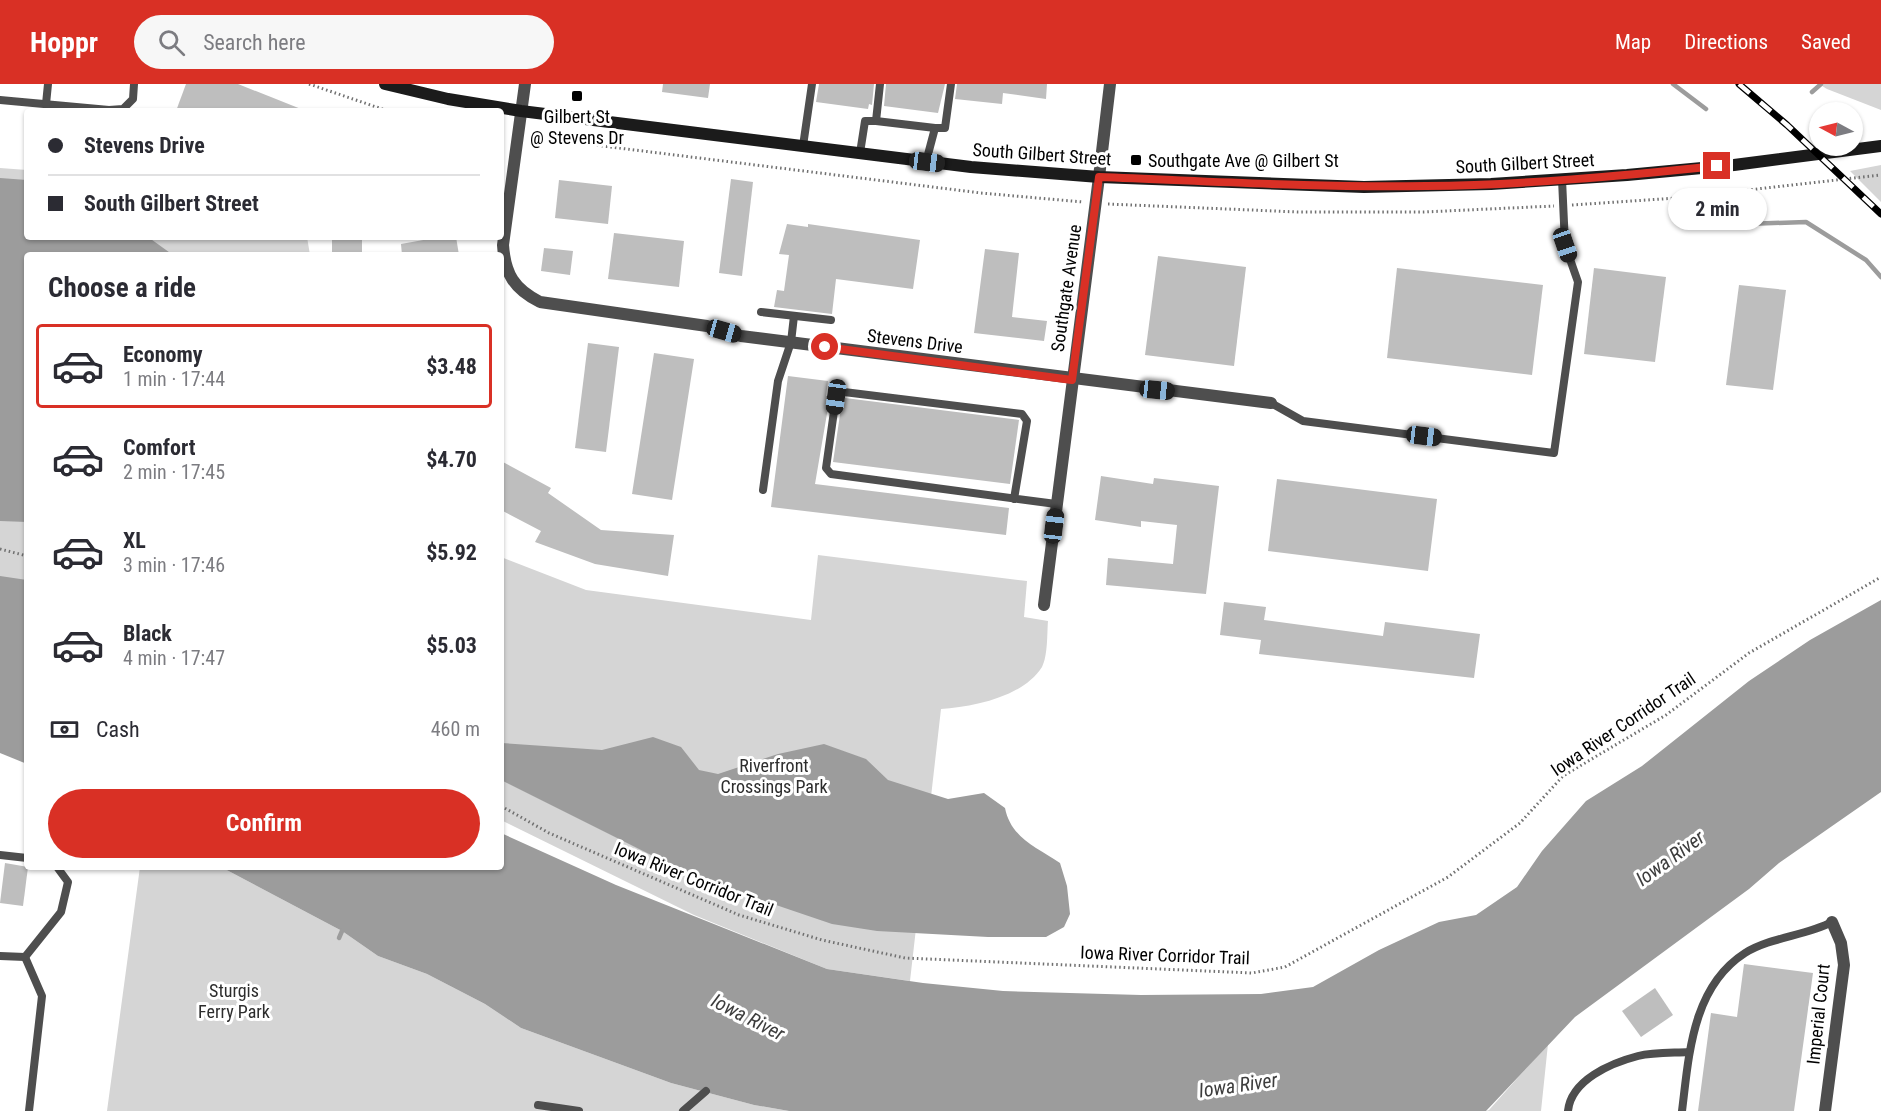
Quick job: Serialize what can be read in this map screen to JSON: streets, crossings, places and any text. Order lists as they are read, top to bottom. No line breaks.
{"streets":{"main road":["South Gilbert Street"],"street":["Southgate Avenue","Stevens Drive","Imperial Court"],"path":["Iowa River Corridor Trail"]},"crossings":[["South Gilbert Street","Southgate Avenue"],["South Gilbert Street","Stevens Drive"],["Southgate Avenue","Stevens Drive"]],"water":["Iowa River"],"parks":["Riverfront Crossings Park","Sturgis Ferry Park"],"places":{"transit":["Gilbert St @ Stevens Dr","Southgate Ave @ Gilbert St"]},"north":"left","page":{"header":"Hoppr","search":"Search here","nav":["Map","Directions","Saved"],"banner":["Stevens Drive","South Gilbert Street"],"bubble":"2 min","heading":"Choose a ride","list":[{"name":"Economy","note":"1 min · 17:44","value":"$3.48"},{"name":"Comfort","note":"2 min · 17:45","value":"$4.70"},{"name":"XL","note":"3 min · 17:46","value":"$5.92"},{"name":"Black","note":"4 min · 17:47","value":"$5.03"}],"pay":["Cash","460 m"],"buttons":"Confirm"}}
